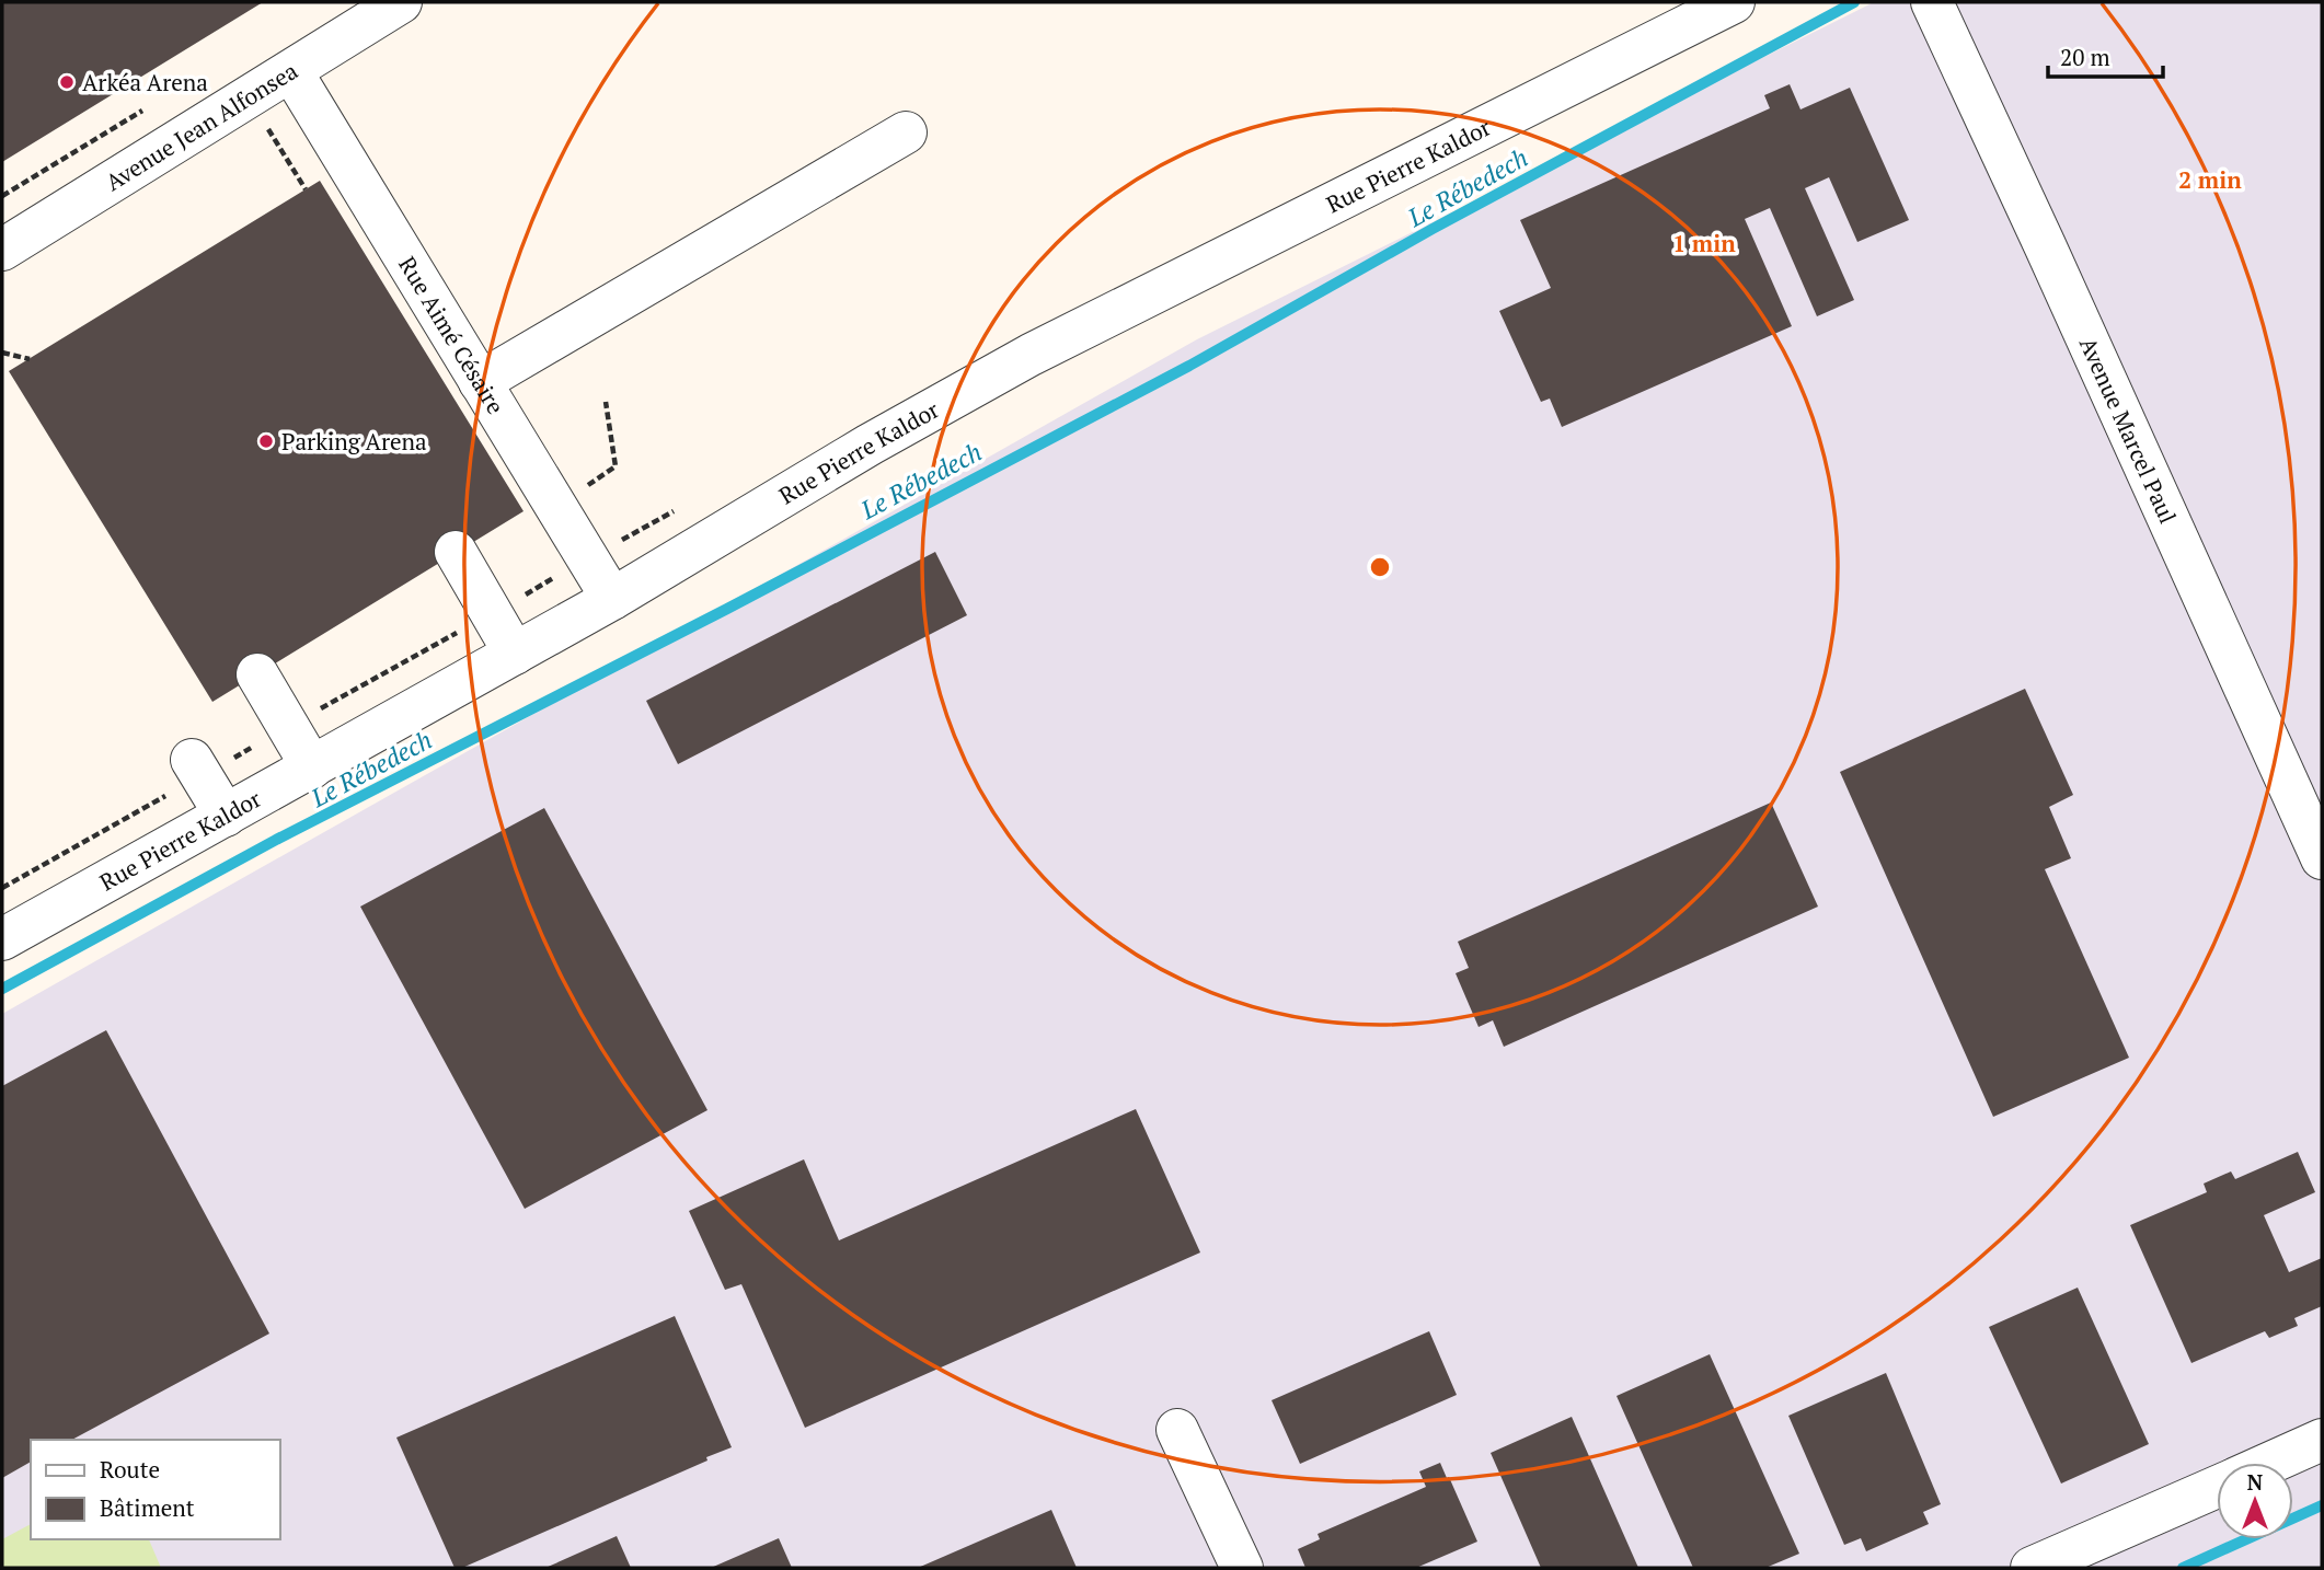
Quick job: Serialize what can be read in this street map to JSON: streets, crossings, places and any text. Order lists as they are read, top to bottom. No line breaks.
{"streets":{"street":["Avenue Jean Alfonsea","Rue Pierre Kaldor","Rue Aimé Césaire","Avenue Marcel Paul"]},"crossings":[["Avenue Jean Alfonsea","Rue Aimé Césaire"],["Rue Pierre Kaldor","Rue Aimé Césaire"]],"water":["Le Rébedech"],"places":["Arkéa Arena","Parking Arena"],"legend":["Route","Bâtiment"],"scale_bar":"20 m","north":"top","rings":["2 min","1 min"]}
